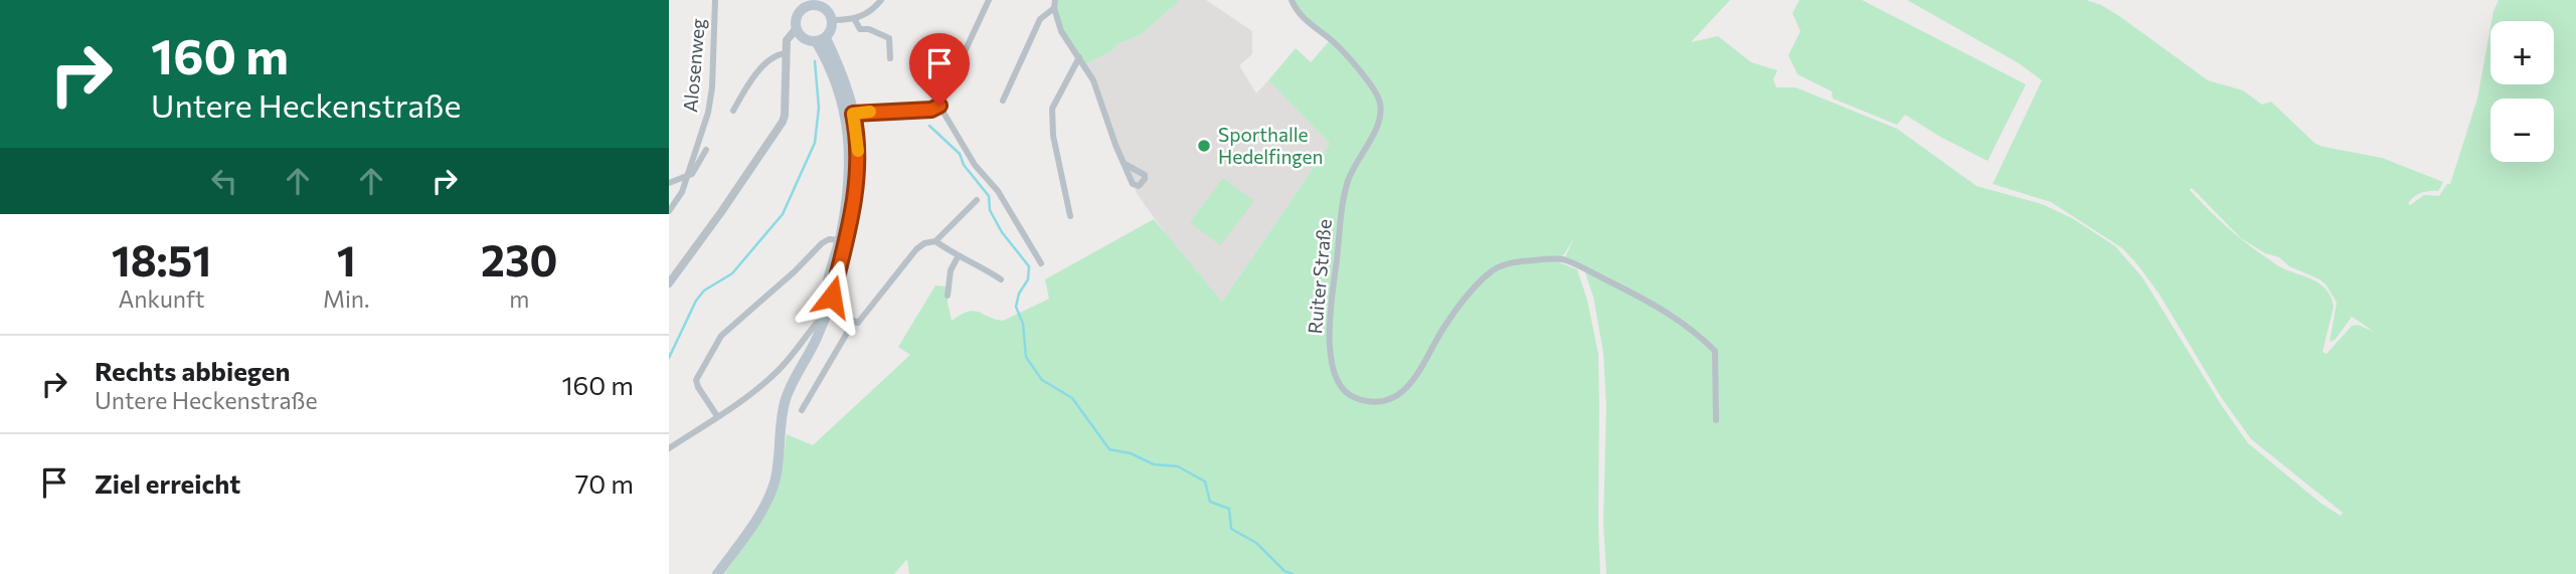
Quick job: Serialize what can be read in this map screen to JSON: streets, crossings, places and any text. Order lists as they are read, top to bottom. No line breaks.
{"streets":{"street":["Alosenweg","Ruiter Straße"]},"places":["Sporthalle Hedelfingen"],"page":{"turn":["160 m","Untere Heckenstraße"],"map_buttons":["+","−"],"eta":["18:51","Ankunft","1","Min.","230","m"],"list":[{"name":"Rechts abbiegen","note":"Untere Heckenstraße","value":"160 m"},{"name":"Ziel erreicht","value":"70 m"}]}}
